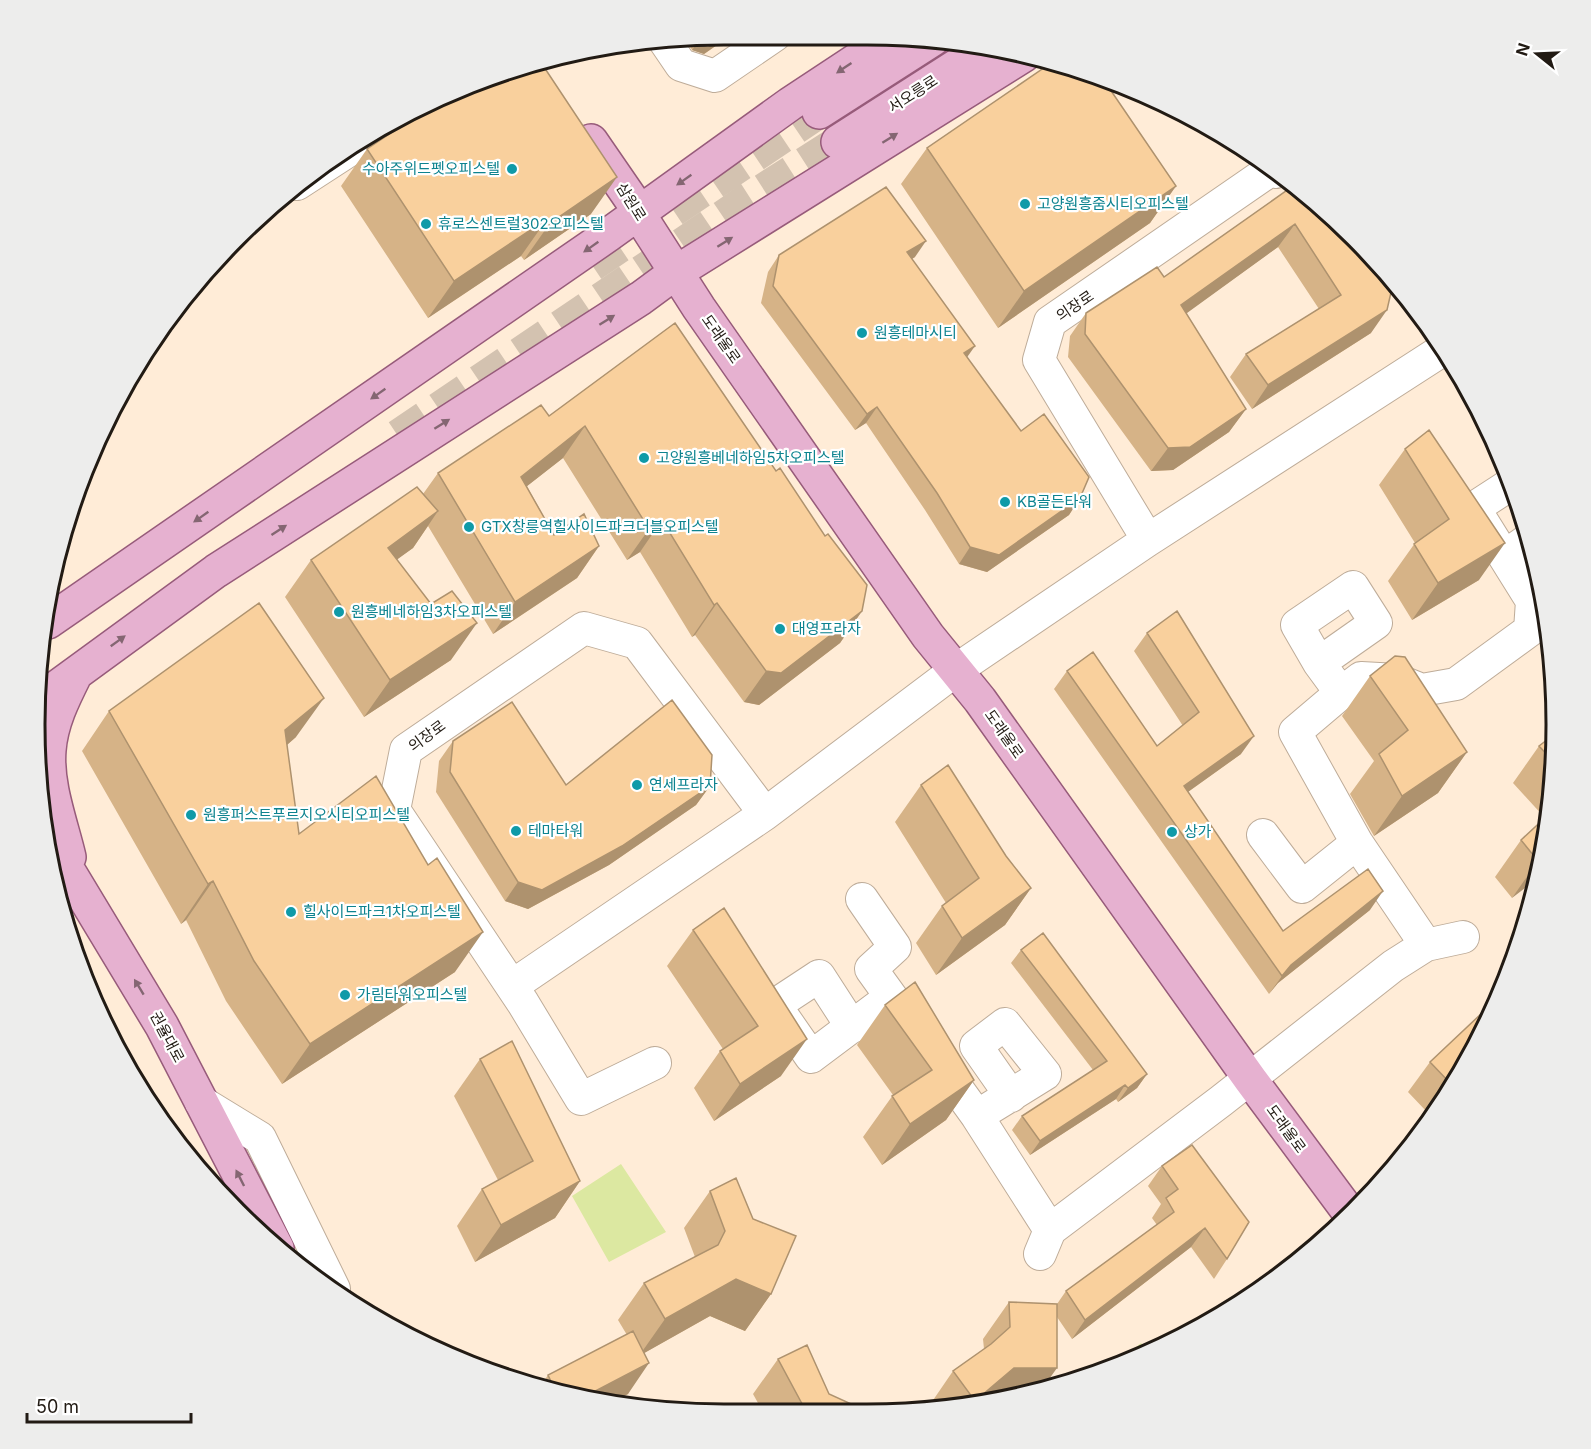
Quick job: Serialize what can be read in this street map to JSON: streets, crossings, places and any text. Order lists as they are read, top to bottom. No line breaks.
{"streets":{"main road":["서오릉로","삼원로","도래울로","권율대로"],"street":["의장로"]},"crossings":[["삼원로","도래울로"]],"one_way":["권율대로"],"places":["수아주위드펫오피스텔","고양원흥줌시티오피스텔","휴로스센트럴302오피스텔","원흥테마시티","고양원흥베네하임5차오피스텔","KB골든타워","GTX창릉역힐사이드파크더블오피스텔","원흥베네하임3차오피스텔","대영프라자","연세프라자","원흥퍼스트푸르지오시티오피스텔","테마타워","상가","힐사이드파크1차오피스텔","가림타워오피스텔"],"scale_bar":"50 m","north":"left"}
